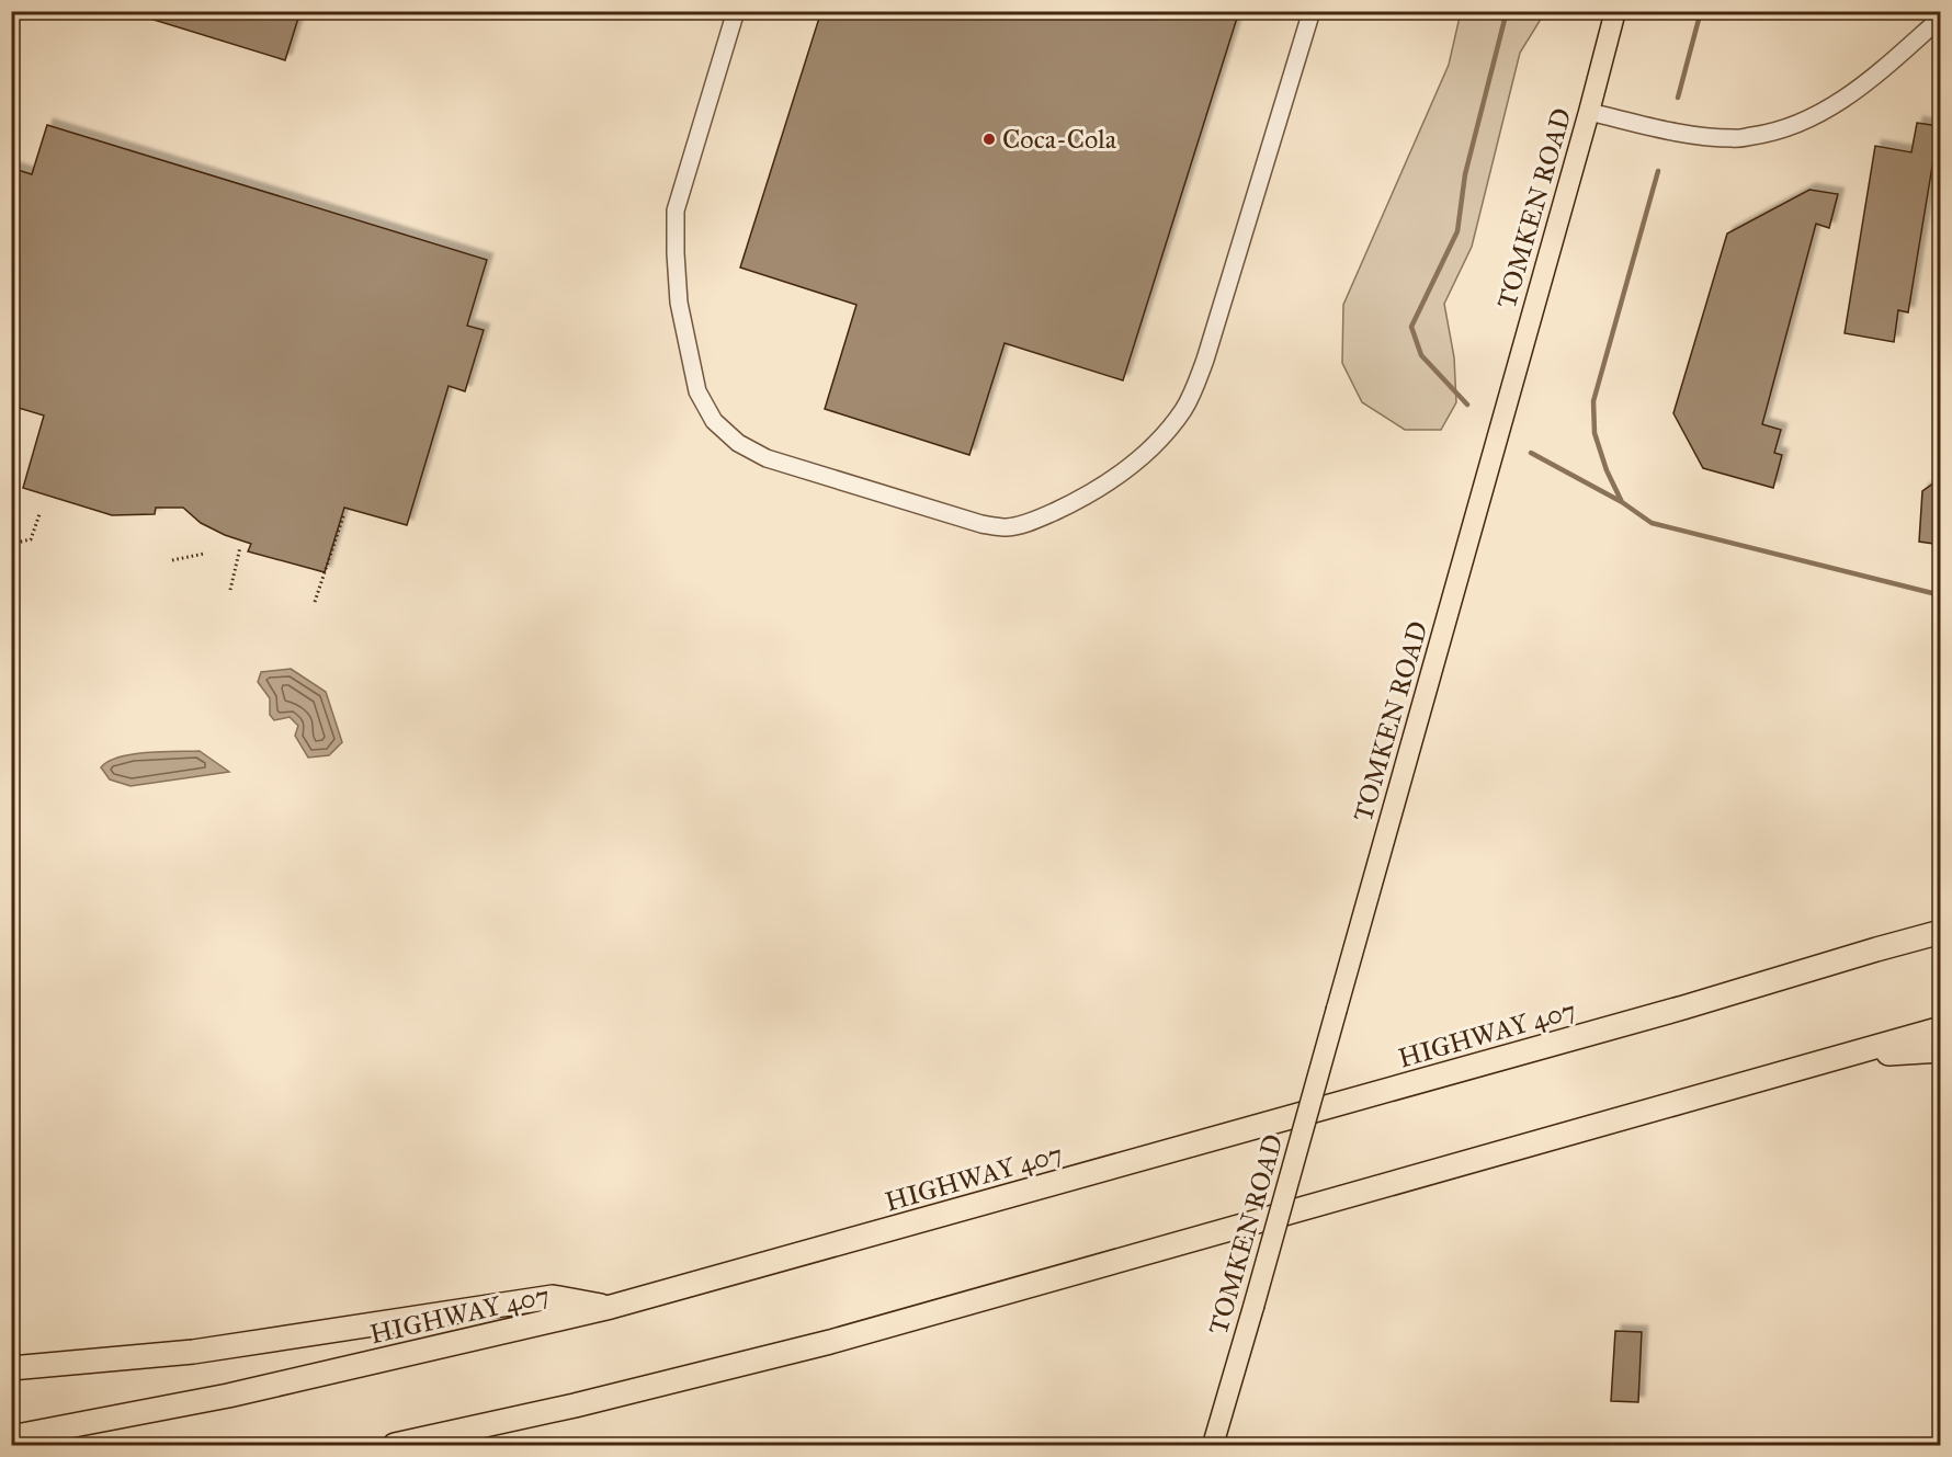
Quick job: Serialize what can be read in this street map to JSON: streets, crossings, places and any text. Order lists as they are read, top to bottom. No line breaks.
{"streets":{"highway":["HIGHWAY 407"],"main road":["TOMKEN ROAD"]},"places":["Coca-Cola"]}
